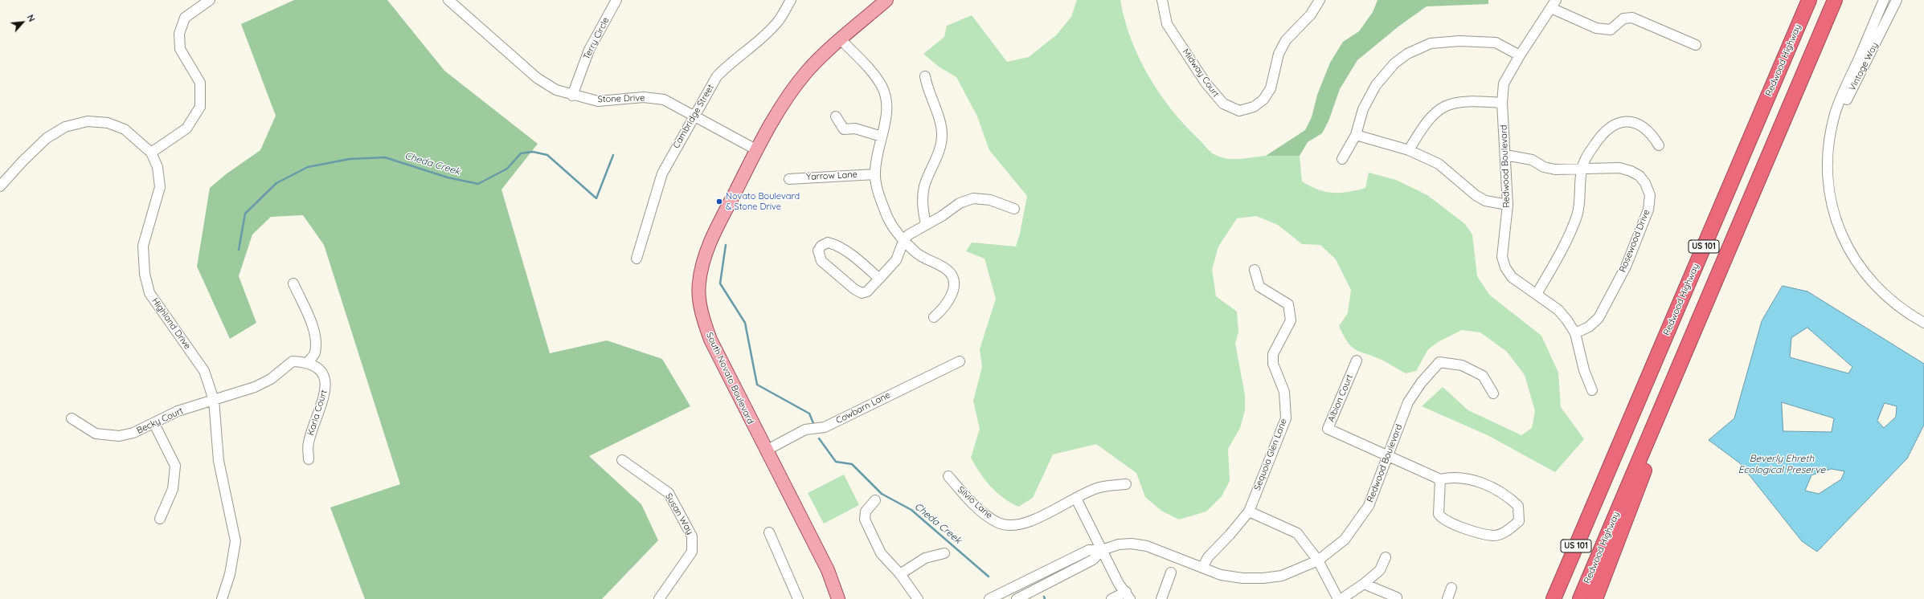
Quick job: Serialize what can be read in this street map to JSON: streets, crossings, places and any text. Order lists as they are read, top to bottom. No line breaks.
{"streets":{"highway":["Redwood Highway","US 101"],"main road":["South Novato Boulevard"],"street":["Terry Circle","Vintage Way","Midway Court","Stone Drive","Cambridge Street","Redwood Boulevard","Yarrow Lane","Rosewood Drive","Highland Drive","Albion Court","Cowbarn Lane","Karla Court","Becky Court","Sequoia Glen Lane","Silvio Lane","Susan Way"]},"crossings":[["Terry Circle","Stone Drive"],["Stone Drive","Cambridge Street"],["Stone Drive","South Novato Boulevard"],["Redwood Boulevard","Rosewood Drive"],["Redwood Boulevard","Albion Court"],["Redwood Boulevard","Sequoia Glen Lane"],["Highland Drive","Becky Court"],["South Novato Boulevard","Cowbarn Lane"]],"water":["Cheda Creek","Beverly Ehreth Ecological Preserve"],"places":["Novato Boulevard & Stone Drive"],"north":"top right"}
